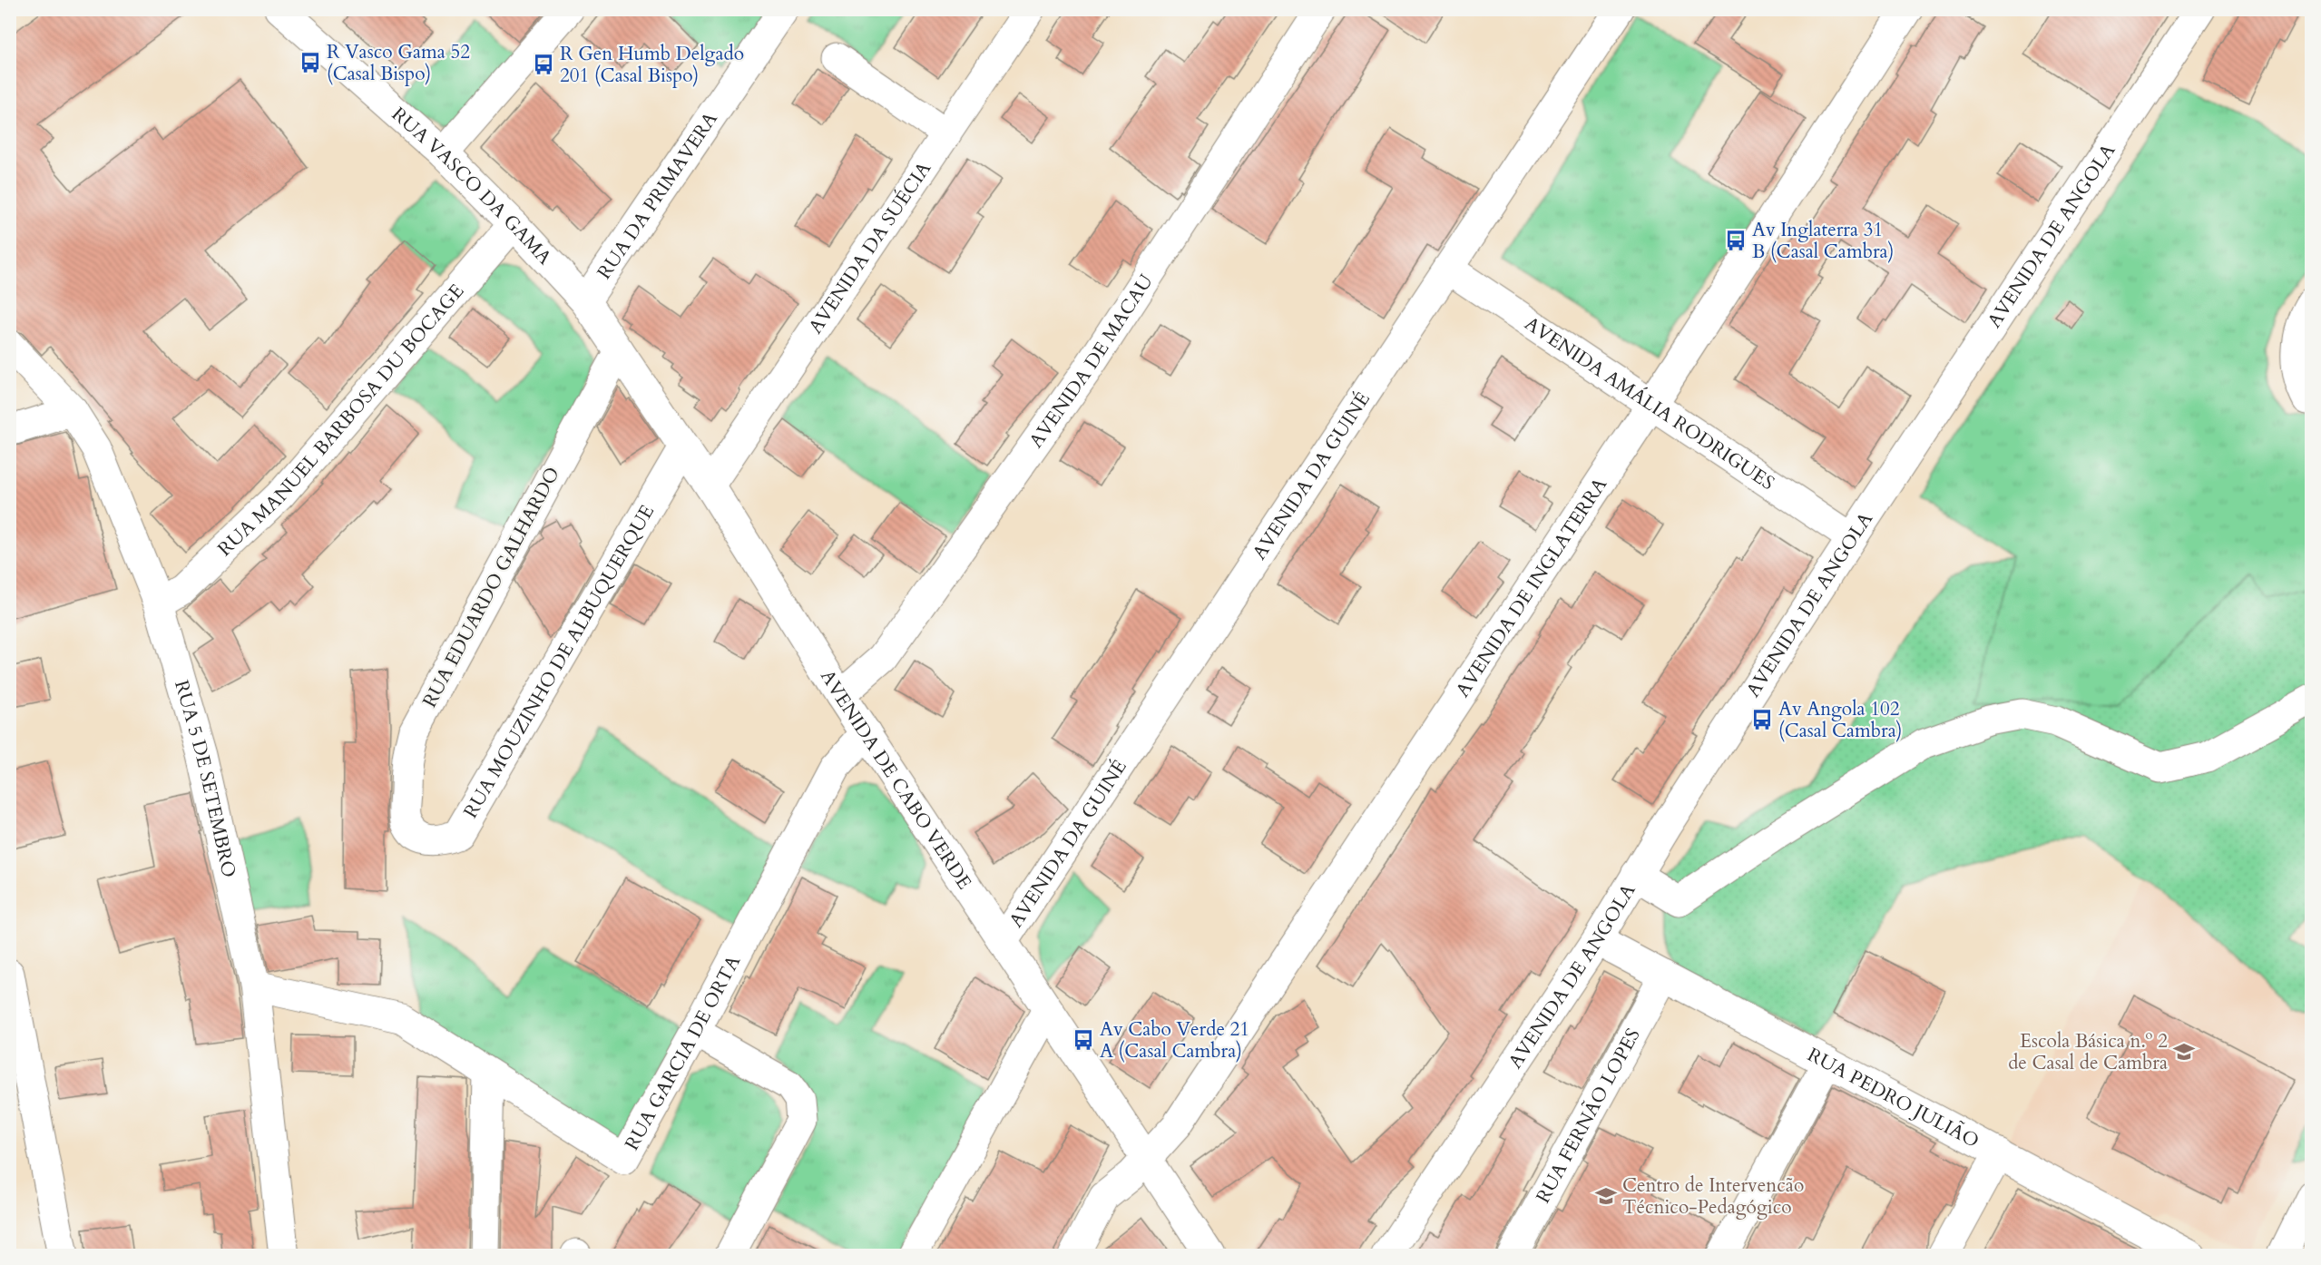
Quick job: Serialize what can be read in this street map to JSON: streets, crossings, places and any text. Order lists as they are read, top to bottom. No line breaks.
{"streets":{"street":["RUA VASCO DA GAMA","RUA DA PRIMAVERA","AVENIDA DE ANGOLA","AVENIDA DA SUÉCIA","AVENIDA DE MACAU","AVENIDA AMÁLIA RODRIGUES","RUA MANUEL BARBOSA DU BOCAGE","AVENIDA DA GUINÉ","RUA EDUARDO GALHARDO","AVENIDA DE INGLATERRA","RUA MOUZINHO DE ALBUQUERQUE","RUA 5 DE SETEMBRO","AVENIDA DE CABO VERDE","RUA GARCIA DE ORTA","RUA PEDRO JULIÃO","RUA FERNÃO LOPES"]},"crossings":[["RUA VASCO DA GAMA","RUA DA PRIMAVERA"],["RUA VASCO DA GAMA","RUA MANUEL BARBOSA DU BOCAGE"],["RUA VASCO DA GAMA","AVENIDA DE CABO VERDE"],["RUA DA PRIMAVERA","AVENIDA DE CABO VERDE"],["AVENIDA DE ANGOLA","AVENIDA AMÁLIA RODRIGUES"],["AVENIDA DE ANGOLA","RUA PEDRO JULIÃO"],["AVENIDA DA SUÉCIA","AVENIDA DE CABO VERDE"],["AVENIDA DE MACAU","AVENIDA DE CABO VERDE"],["AVENIDA AMÁLIA RODRIGUES","AVENIDA DA GUINÉ"],["AVENIDA AMÁLIA RODRIGUES","AVENIDA DE INGLATERRA"],["RUA MANUEL BARBOSA DU BOCAGE","RUA 5 DE SETEMBRO"],["AVENIDA DA GUINÉ","AVENIDA DE CABO VERDE"],["RUA EDUARDO GALHARDO","RUA MOUZINHO DE ALBUQUERQUE"],["RUA EDUARDO GALHARDO","AVENIDA DE CABO VERDE"],["AVENIDA DE INGLATERRA","AVENIDA DE CABO VERDE"],["RUA MOUZINHO DE ALBUQUERQUE","AVENIDA DE CABO VERDE"],["RUA 5 DE SETEMBRO","RUA GARCIA DE ORTA"],["AVENIDA DE CABO VERDE","RUA GARCIA DE ORTA"],["RUA PEDRO JULIÃO","RUA FERNÃO LOPES"]],"places":{"bus stop":["R Vasco Gama 52 (Casal Bispo)","R Gen Humb Delgado 201 (Casal Bispo)","Av Inglaterra 31 B (Casal Cambra)","Av Angola 102 (Casal Cambra)","Av Cabo Verde 21 A (Casal Cambra)"],"school or university":["Escola Básica n.º 2 de Casal de Cambra","Centro de Intervencão Técnico-Pedagógico"]}}
